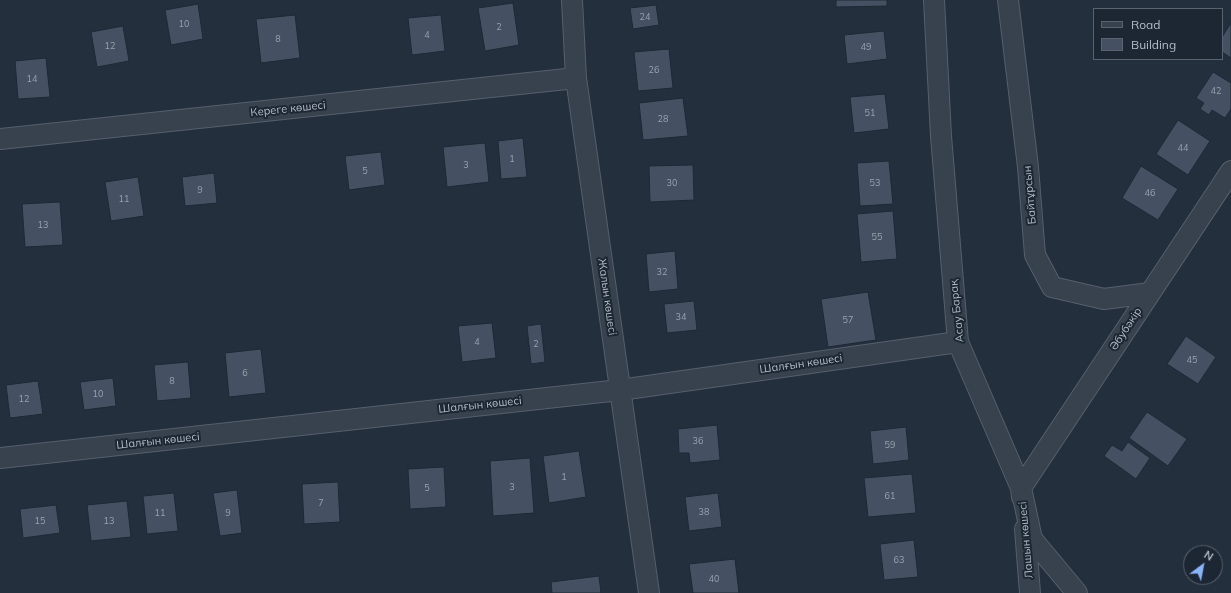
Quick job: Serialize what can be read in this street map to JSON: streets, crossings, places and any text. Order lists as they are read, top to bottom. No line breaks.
{"streets":{"street":["Кереге көшесі","Байтұрсын","Жалын көшесі","Асау Барақ","Әбубәкір","Шалғын көшесі","Лашын көшесі"]},"crossings":[["Кереге көшесі","Жалын көшесі"],["Байтұрсын","Әбубәкір"],["Жалын көшесі","Шалғын көшесі"],["Асау Барақ","Әбубәкір"],["Асау Барақ","Шалғын көшесі"],["Асау Барақ","Лашын көшесі"],["Әбубәкір","Лашын көшесі"]],"house_numbers":["24","10","2","4","8","12","49","26","14","42","51","28","44","1","3","5","30","53","9","46","11","13","55","32","34","57","4","2","45","6","8","10","12","36","59","1","3","5","61","7","38","11","9","15","13","63","40"],"legend":["Road","Building"],"north":"top right"}
